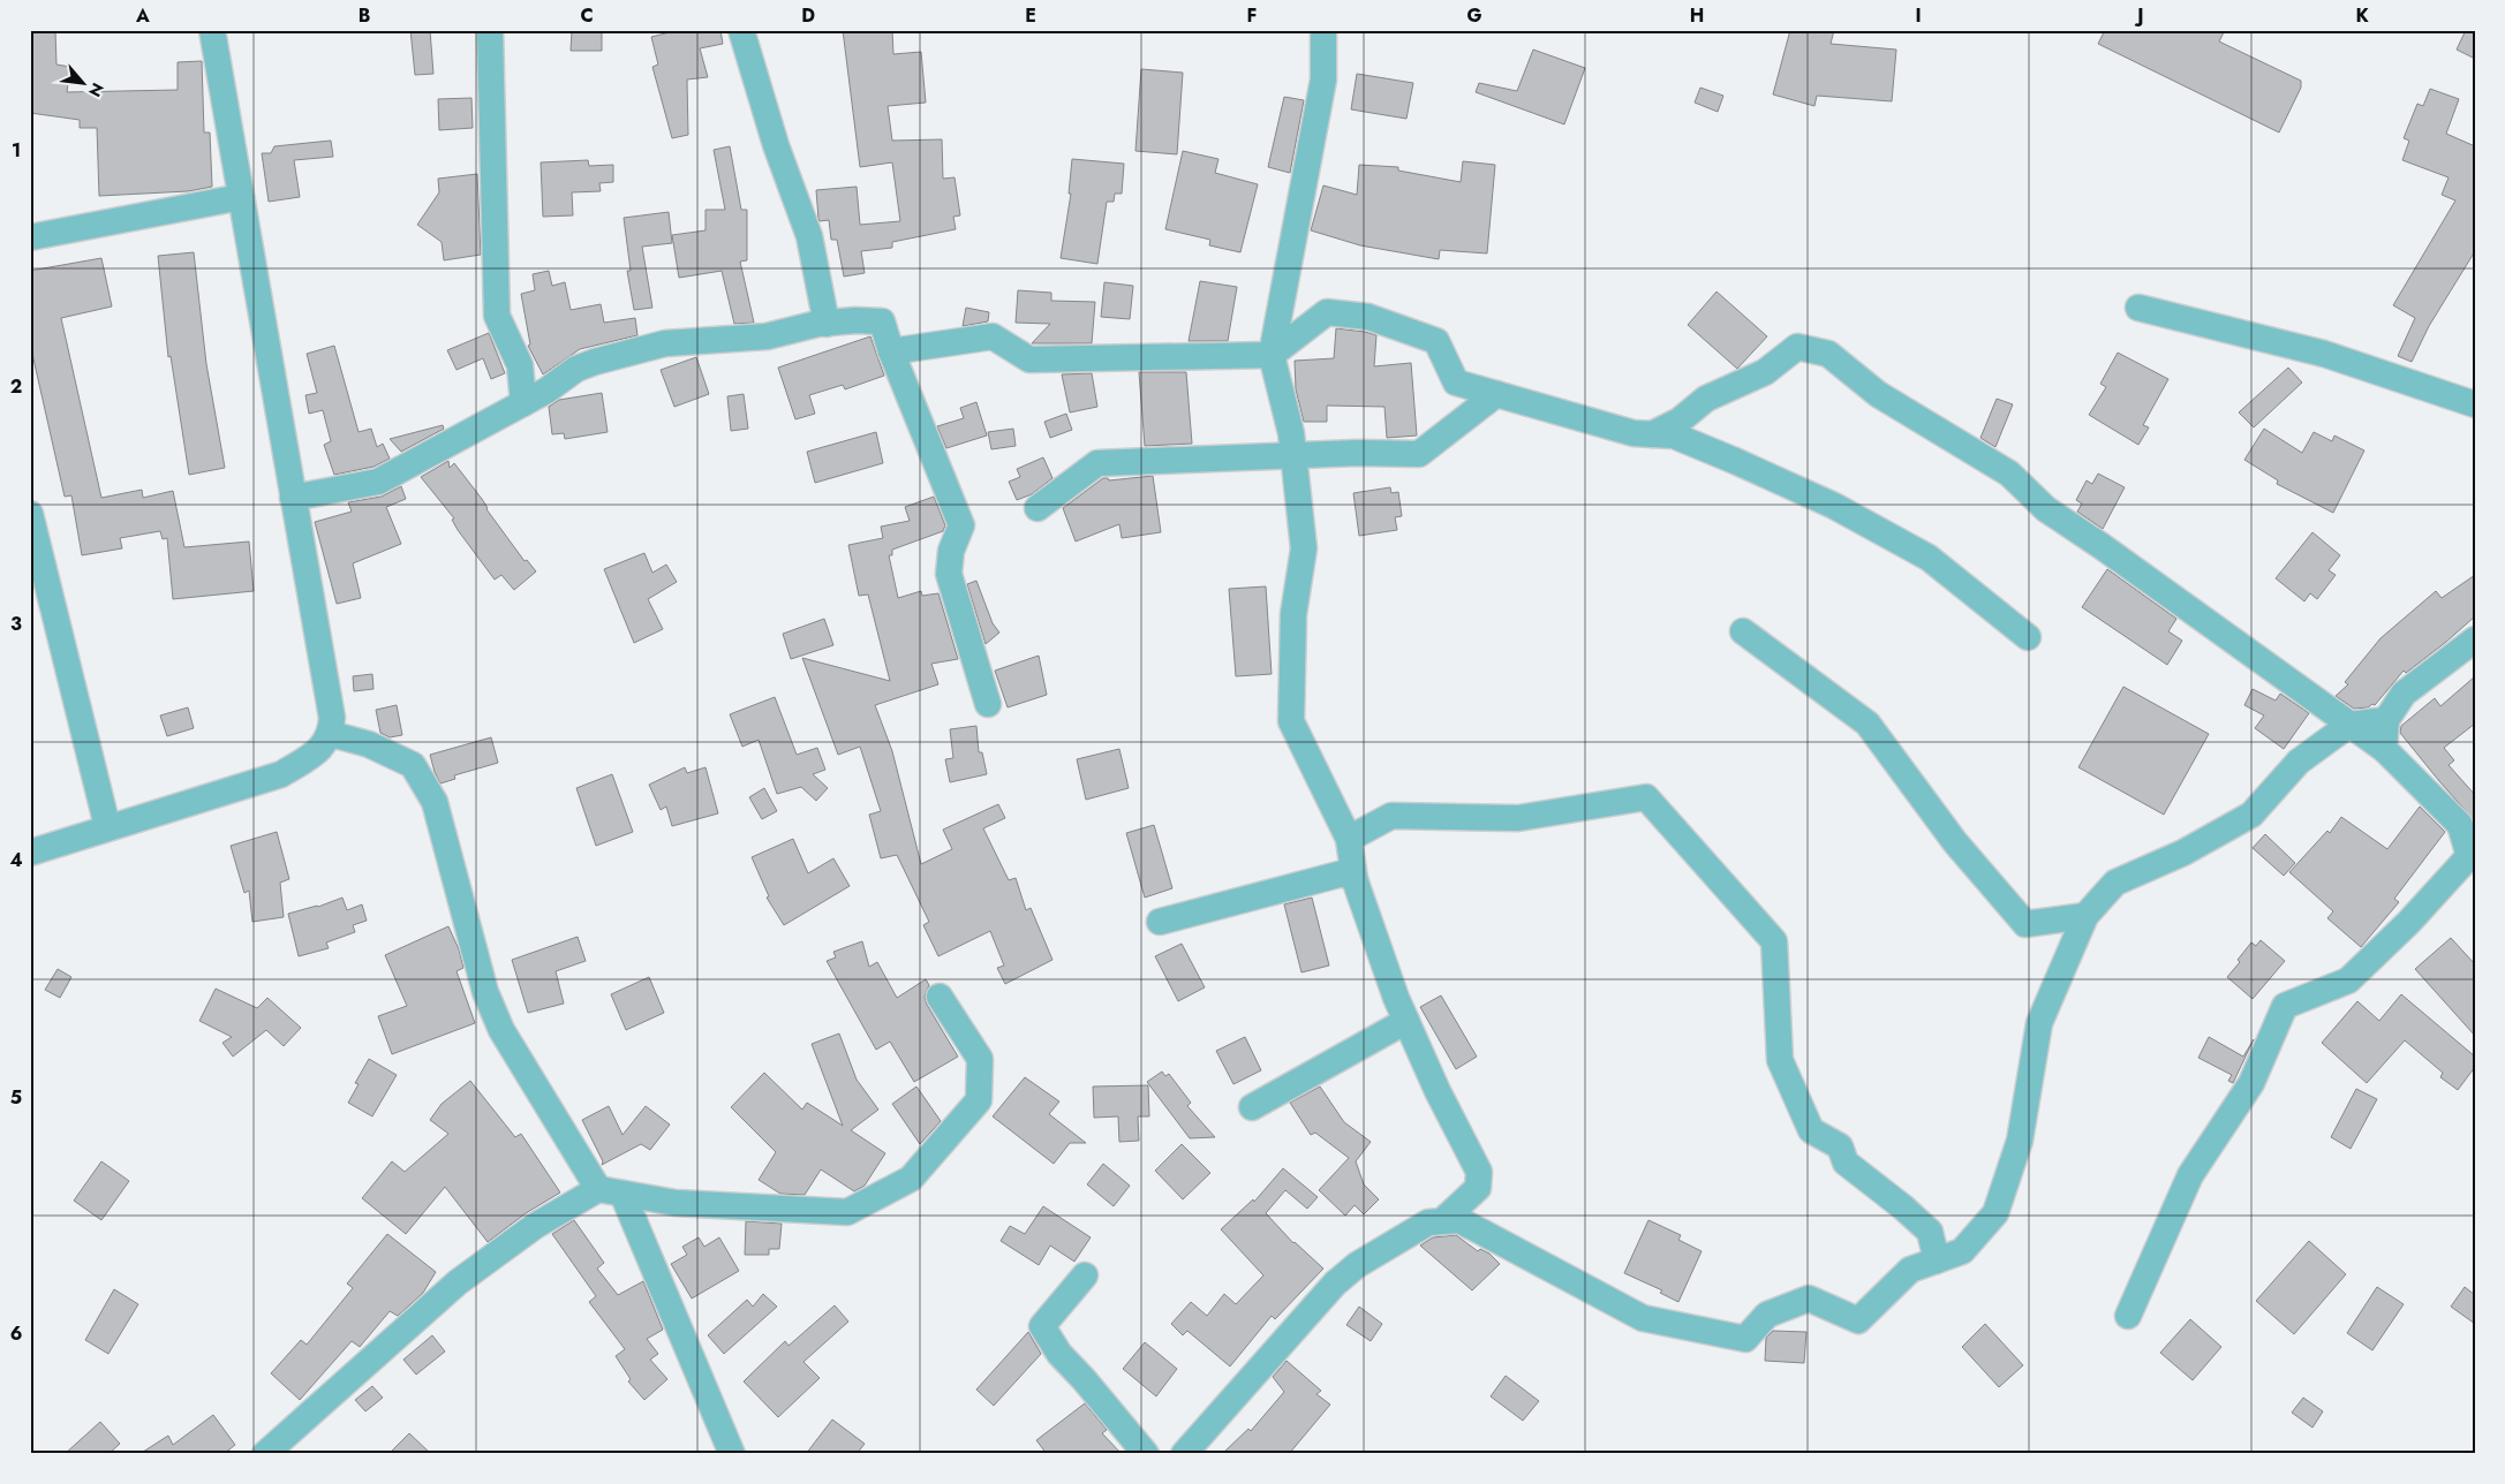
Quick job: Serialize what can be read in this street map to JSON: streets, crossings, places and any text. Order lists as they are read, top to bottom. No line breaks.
{"north":"bottom right","grid":{"columns":["A","B","C","D","E","F","G","H","I","J","K"],"rows":["1","2","3","4","5","6"]}}
